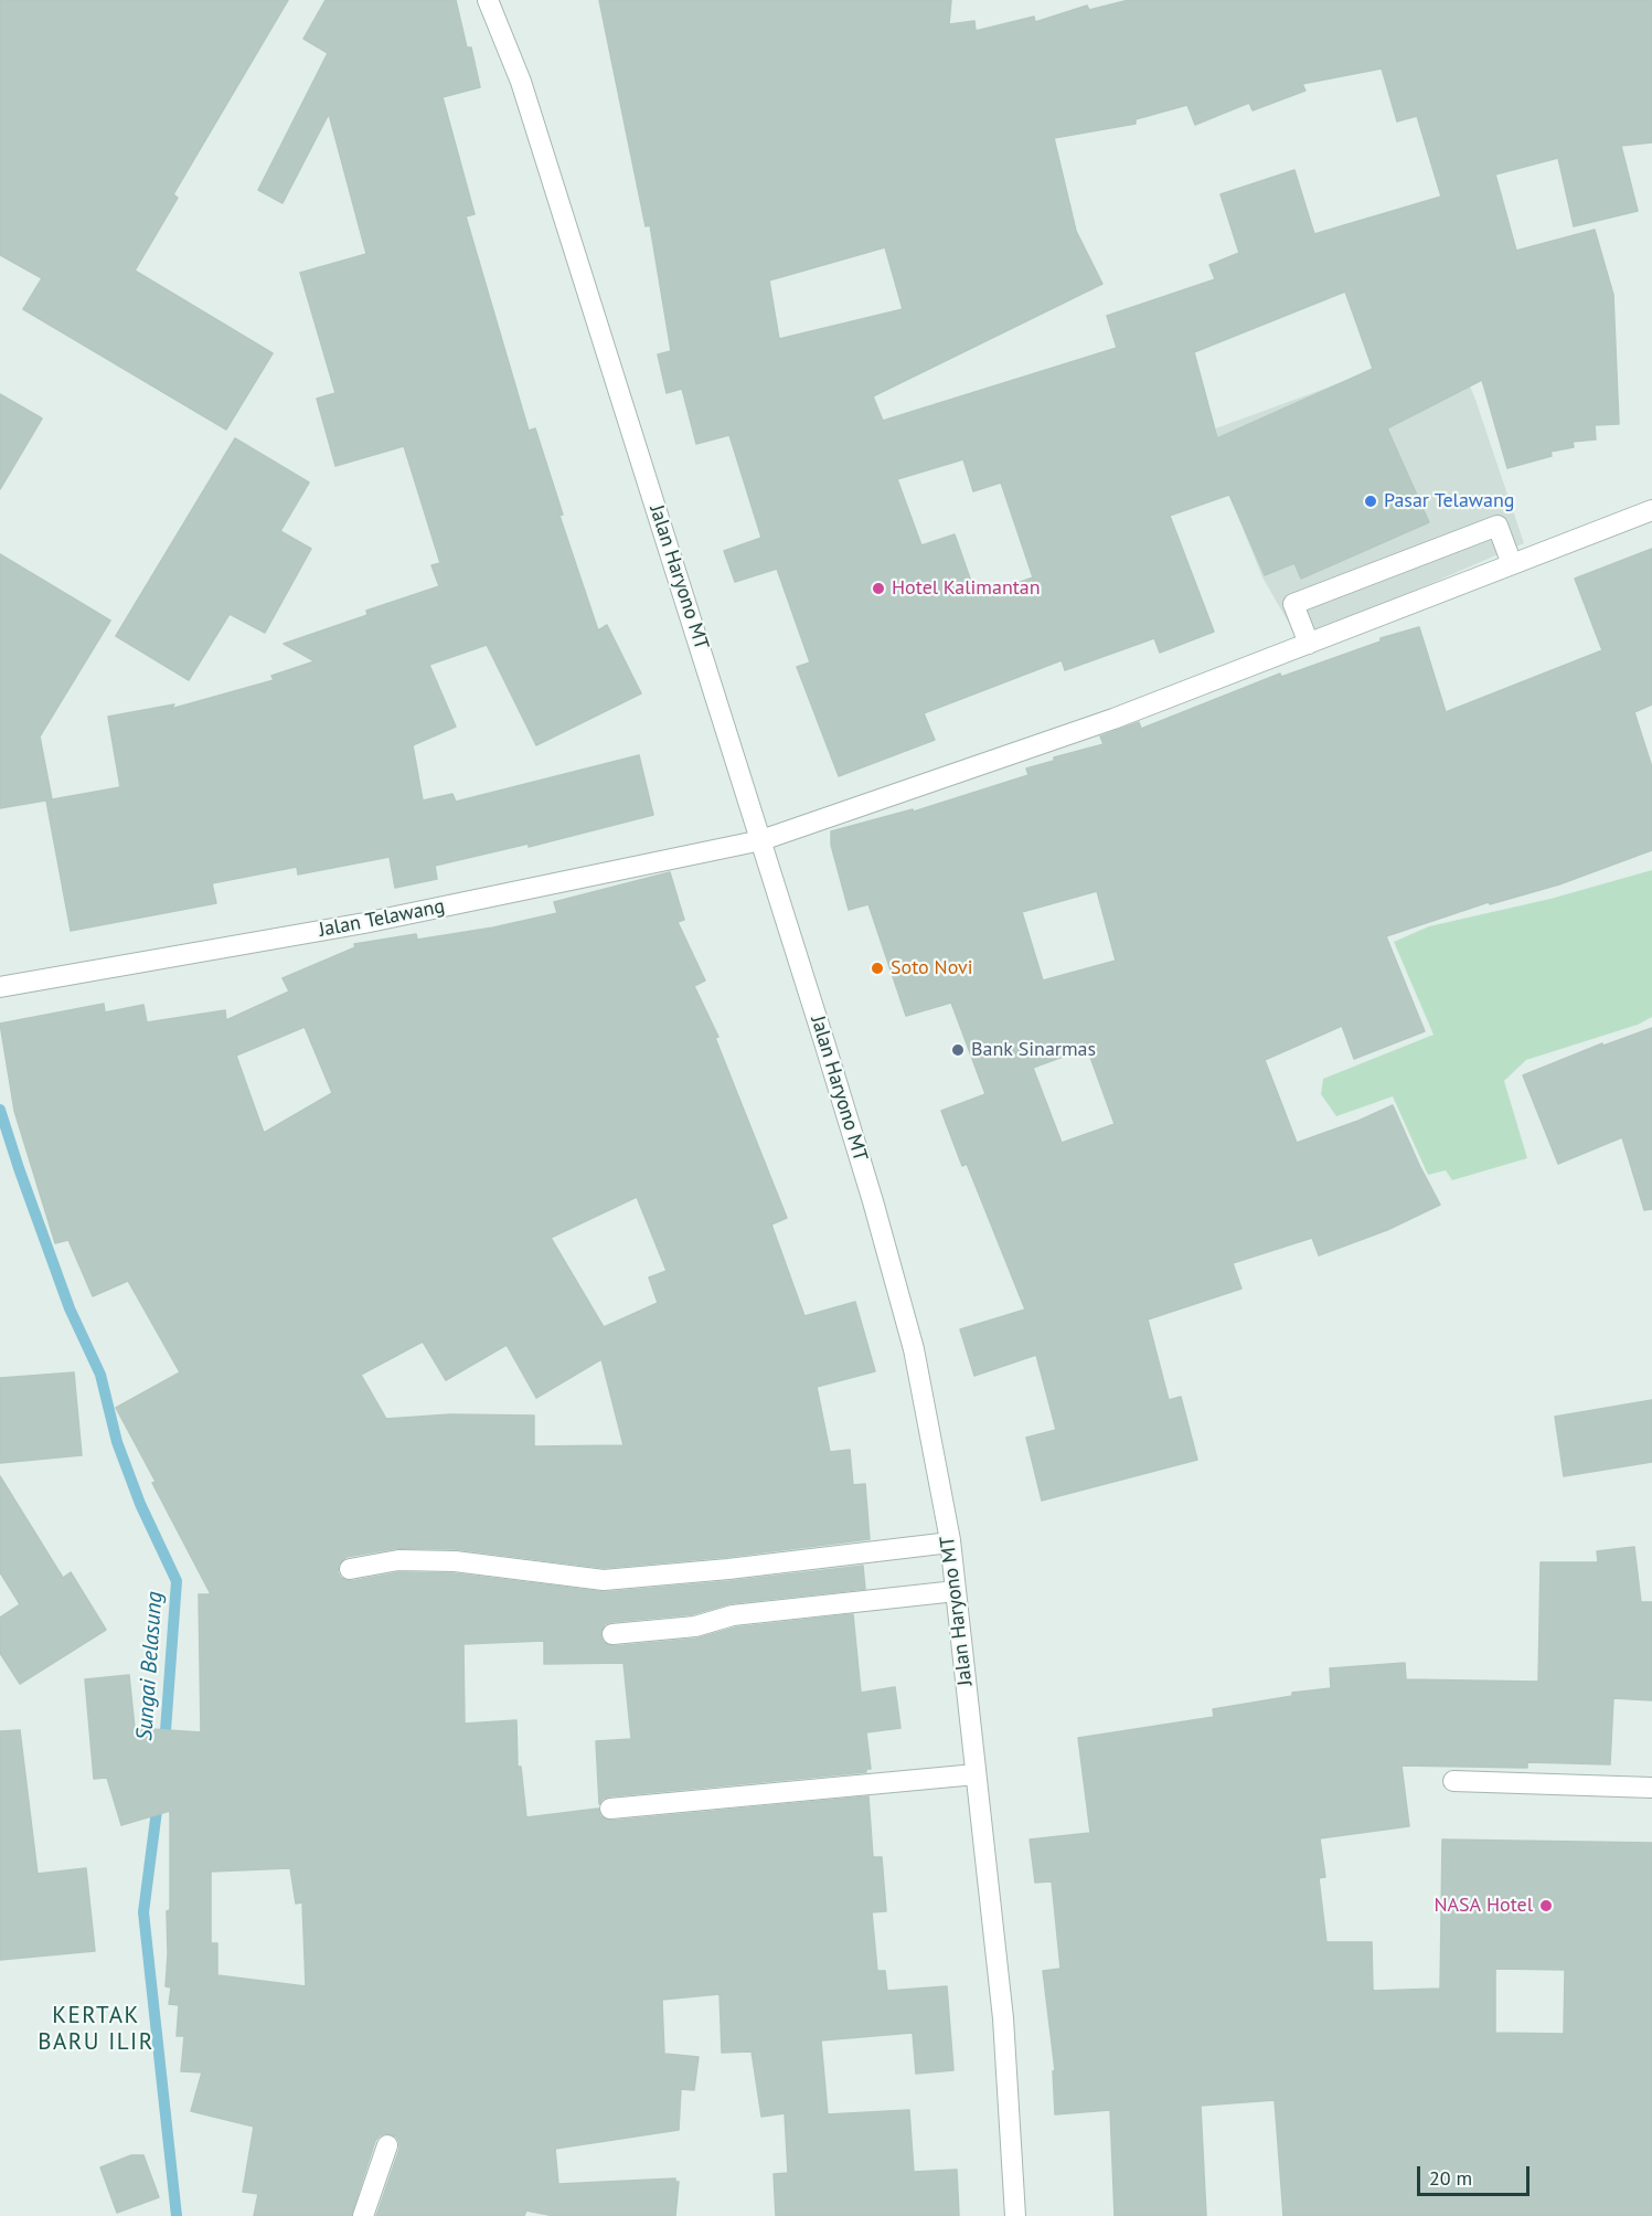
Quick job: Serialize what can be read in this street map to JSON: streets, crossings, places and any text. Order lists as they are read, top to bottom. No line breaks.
{"streets":{"street":["Jalan Haryono MT","Jalan Telawang"]},"crossings":[["Jalan Haryono MT","Jalan Telawang"]],"districts":["KERTAK BARU ILIR"],"water":["Sungai Belasung"],"places":["Pasar Telawang","Hotel Kalimantan","Soto Novi","Bank Sinarmas","NASA Hotel"],"scale_bar":"20 m"}
